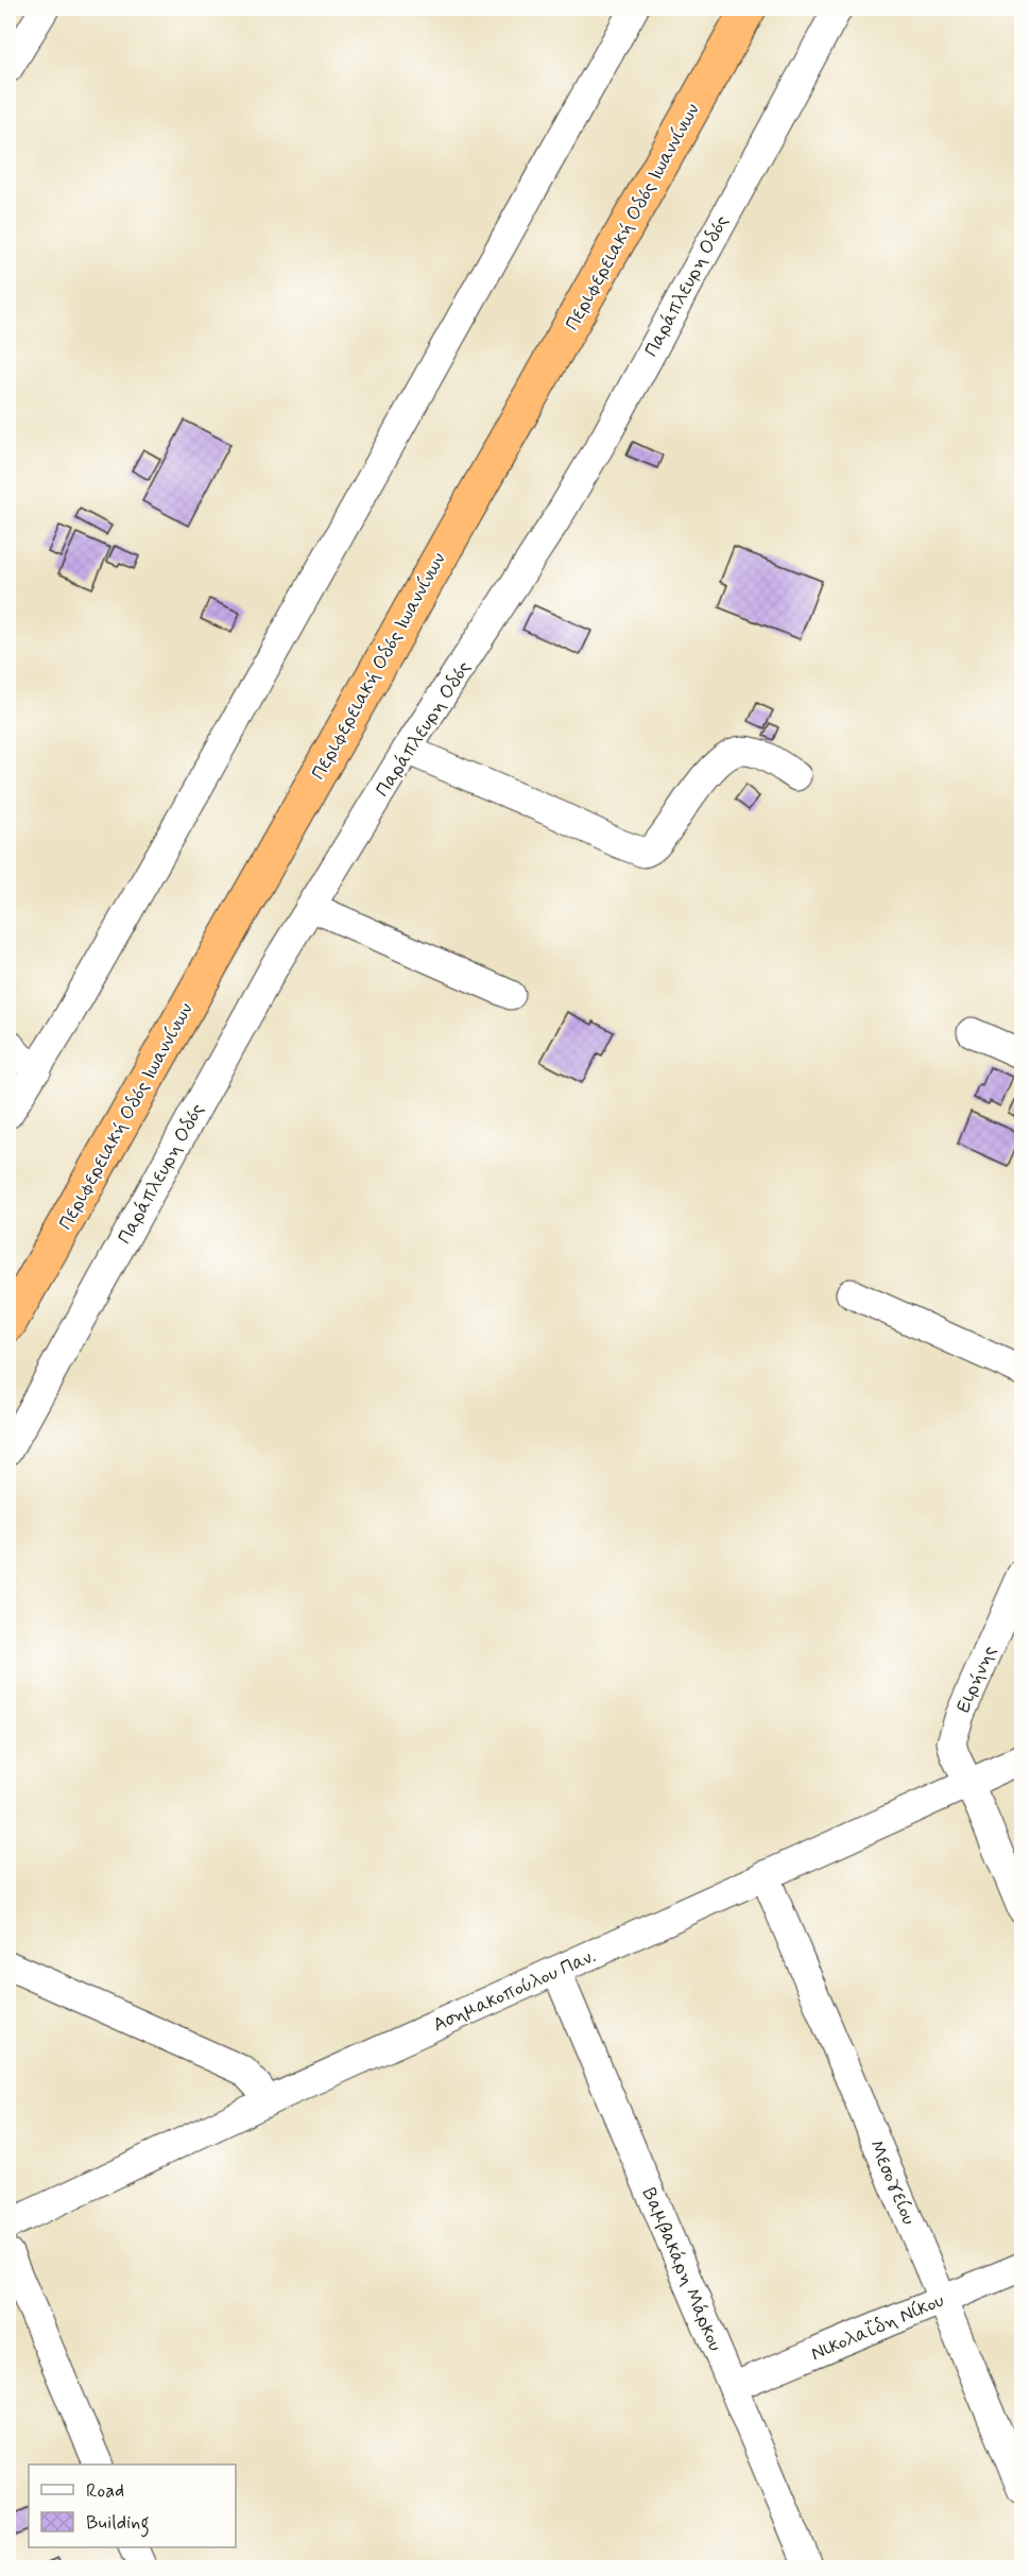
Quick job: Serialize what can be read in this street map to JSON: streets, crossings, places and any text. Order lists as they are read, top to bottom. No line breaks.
{"streets":{"highway":["Περιφερειακή Οδός Ιωαννίνων"],"street":["Παράπλευρη Οδός","Ειρήνης","Ασημακοπούλου Παν.","Μεσογείου","Βαμβακάρη Μάρκου","Νικολαΐδη Νίκου"]},"crossings":[["Ειρήνης","Ασημακοπούλου Παν."],["Ασημακοπούλου Παν.","Μεσογείου"],["Ασημακοπούλου Παν.","Βαμβακάρη Μάρκου"],["Μεσογείου","Νικολαΐδη Νίκου"],["Βαμβακάρη Μάρκου","Νικολαΐδη Νίκου"]],"legend":["Road","Building"]}
